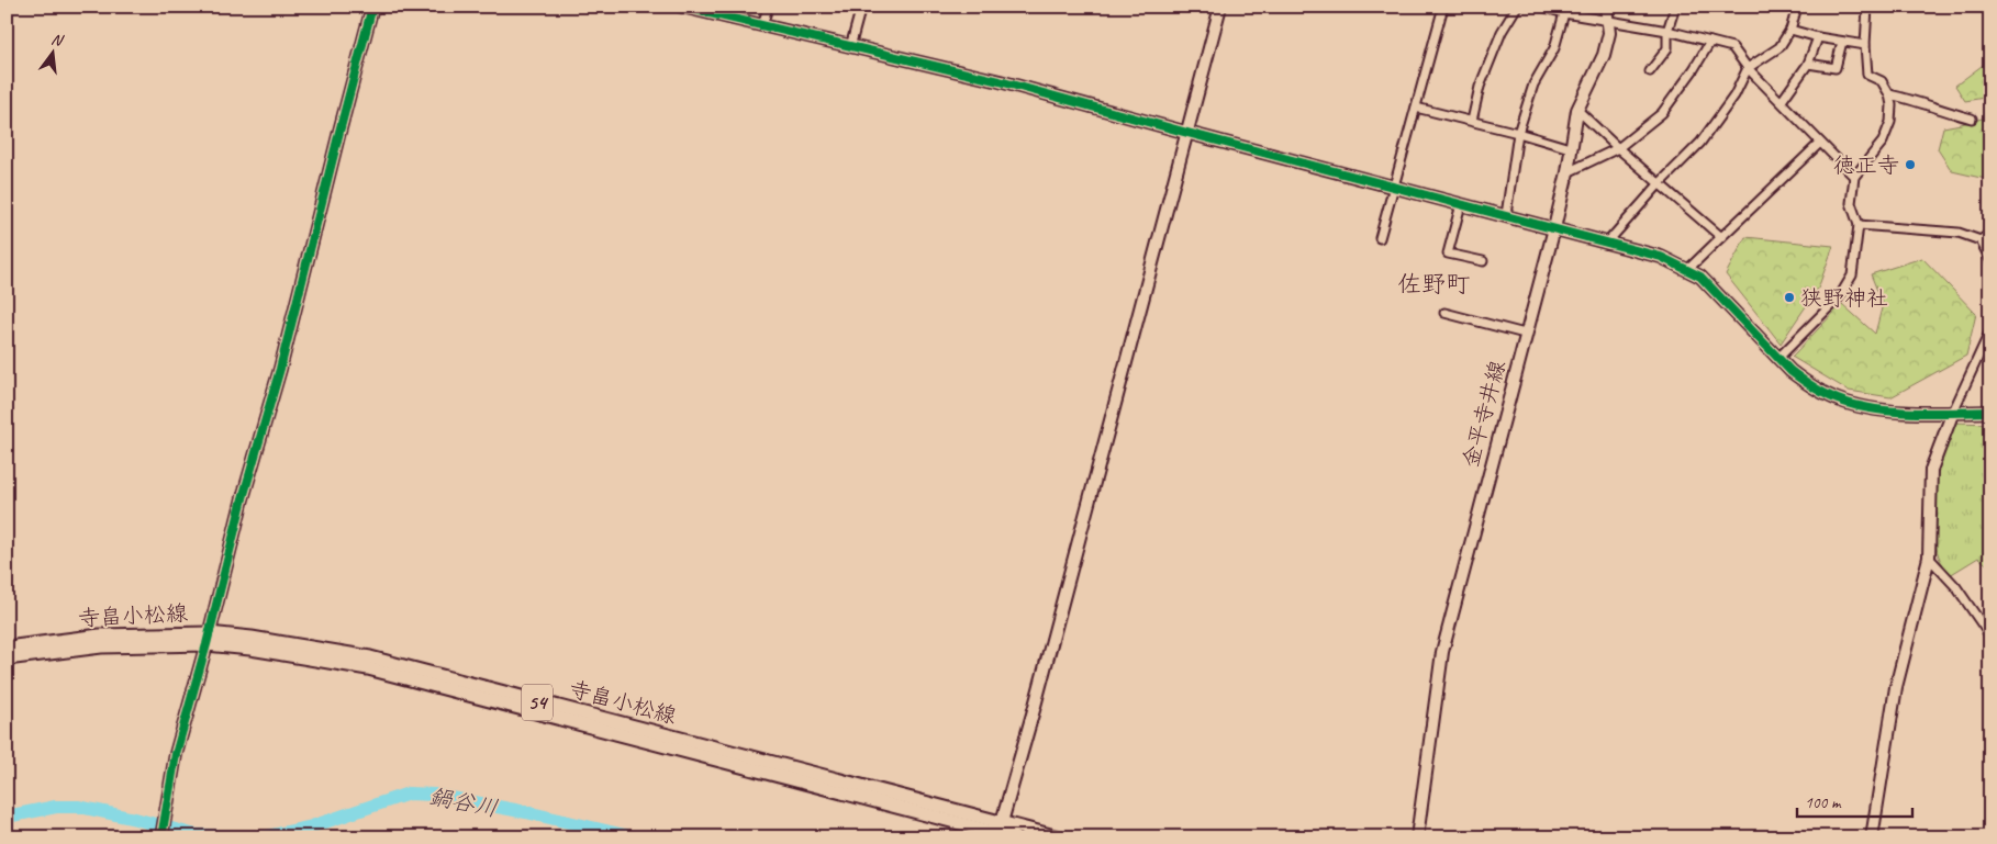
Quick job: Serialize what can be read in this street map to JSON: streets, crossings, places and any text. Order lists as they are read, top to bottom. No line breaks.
{"streets":{"main road":["寺畠小松線","54"],"street":["金平寺井線"]},"districts":["佐野町"],"water":["鍋谷川"],"places":["徳正寺","狭野神社"],"scale_bar":"100 m","north":"top"}
